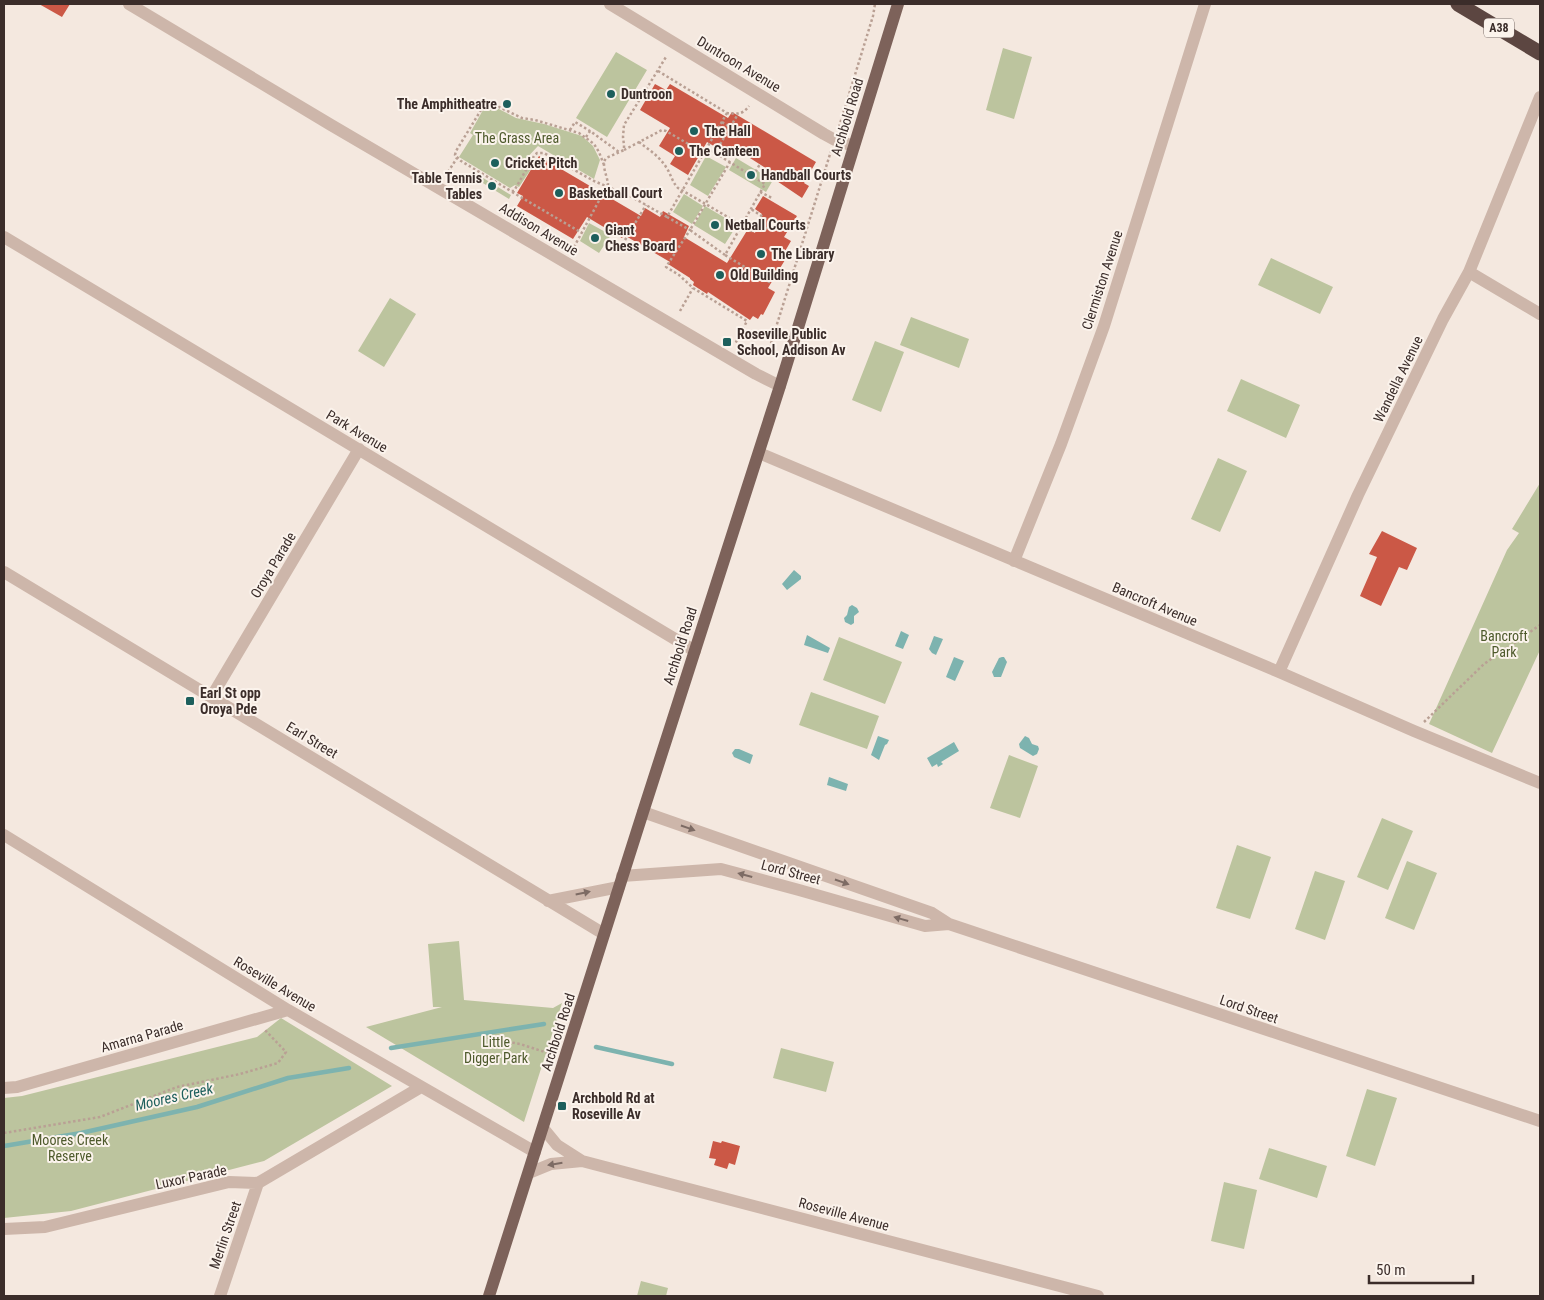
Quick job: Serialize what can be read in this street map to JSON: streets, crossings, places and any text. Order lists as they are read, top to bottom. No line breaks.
{"streets":{"highway":["A38"],"main road":["Archbold Road"],"street":["Duntroon Avenue","Addison Avenue","Clermiston Avenue","Wandella Avenue","Park Avenue","Oroya Parade","Bancroft Avenue","Earl Street","Lord Street","Roseville Avenue","Amarna Parade","Luxor Parade","Merlin Street"]},"crossings":[["Duntroon Avenue","Archbold Road"],["Archbold Road","Addison Avenue"],["Archbold Road","Park Avenue"],["Archbold Road","Bancroft Avenue"],["Archbold Road","Earl Street"],["Archbold Road","Lord Street"],["Archbold Road","Roseville Avenue"],["Clermiston Avenue","Bancroft Avenue"],["Wandella Avenue","Bancroft Avenue"],["Park Avenue","Oroya Parade"],["Oroya Parade","Earl Street"],["Earl Street","Lord Street"],["Roseville Avenue","Amarna Parade"],["Luxor Parade","Merlin Street"]],"water":["Moores Creek"],"parks":["The Grass Area","Bancroft Park","Little Digger Park","Moores Creek Reserve"],"places":{"other":["Duntroon","The Amphitheatre","The Hall","The Canteen","Cricket Pitch","Handball Courts","Table Tennis Tables","Basketball Court","Netball Courts","Giant Chess Board","The Library","Old Building"],"transit":["Roseville Public School, Addison Av","Earl St opp Oroya Pde","Archbold Rd at Roseville Av"]},"scale_bar":"50 m"}
